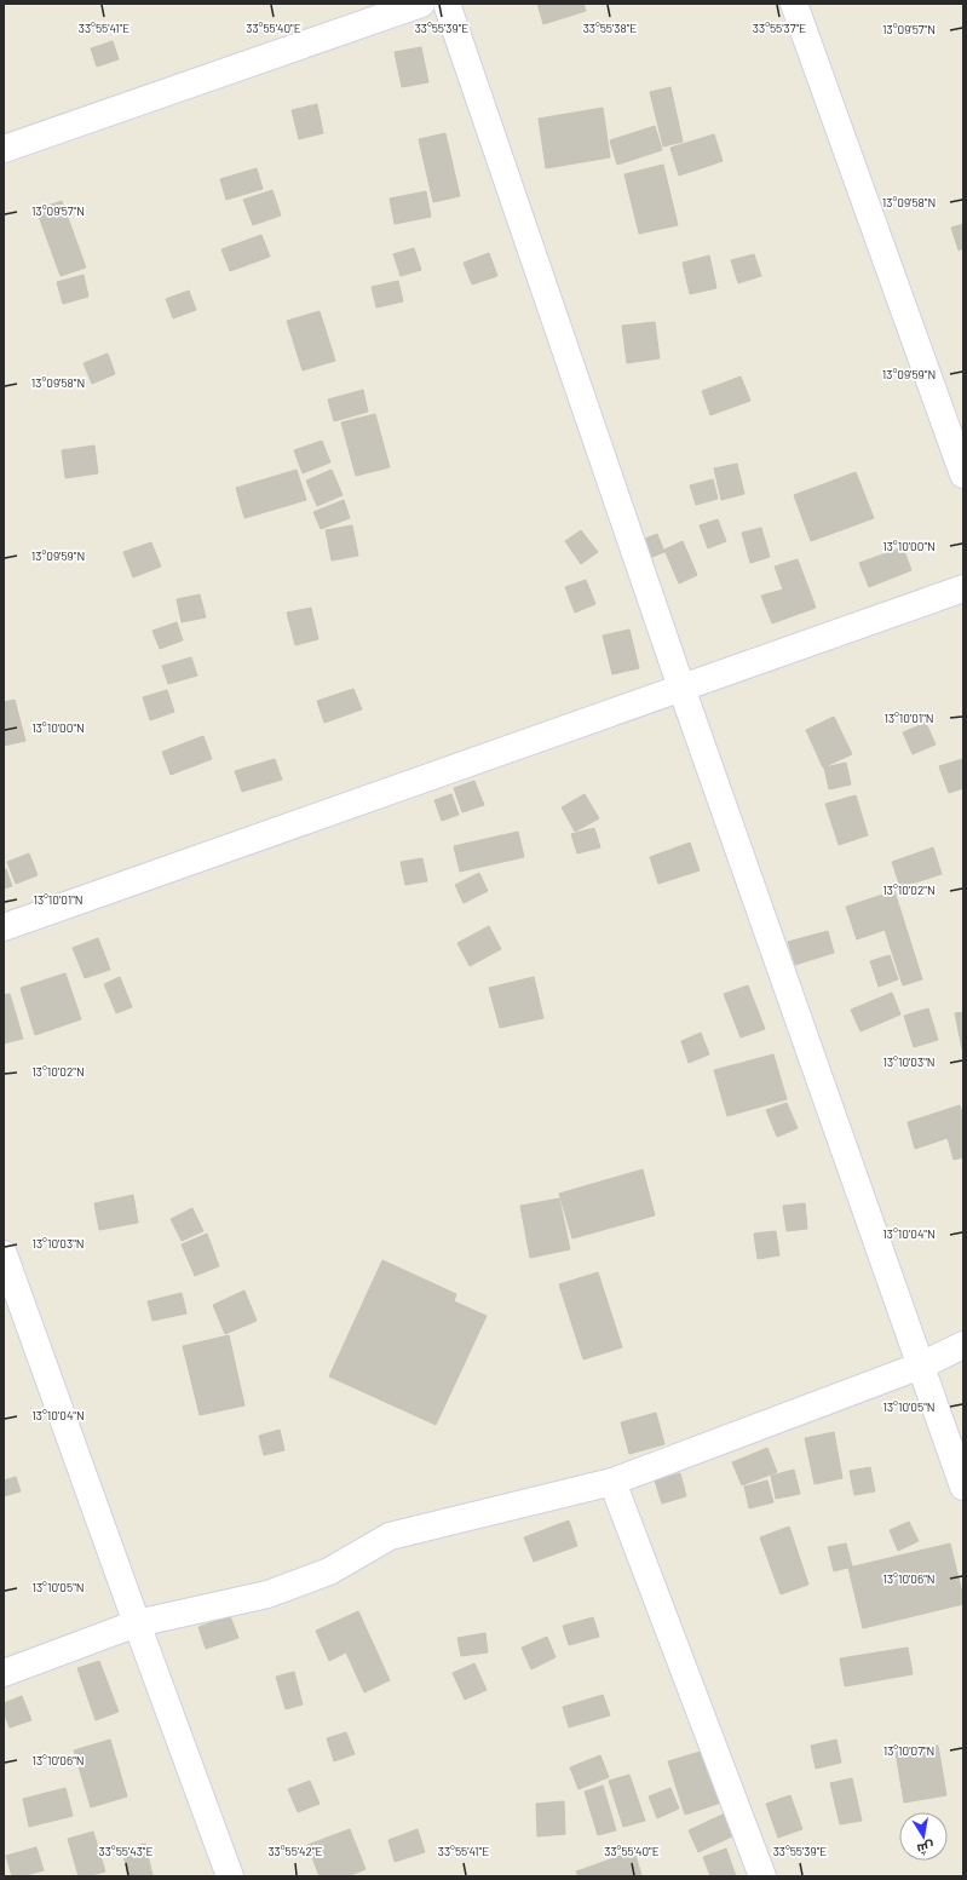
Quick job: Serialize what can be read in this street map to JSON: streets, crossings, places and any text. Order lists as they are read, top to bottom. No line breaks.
{"north":"bottom","coordinates":["33°55'41\"E","33°55'40\"E","33°55'39\"E","33°55'38\"E","33°55'37\"E","13°09'57\"N","13°09'58\"N","13°09'59\"N","13°10'00\"N","13°10'01\"N","13°10'02\"N","13°10'03\"N","13°10'04\"N","13°10'05\"N","13°10'06\"N","13°10'07\"N","33°55'43\"E","33°55'42\"E"]}
